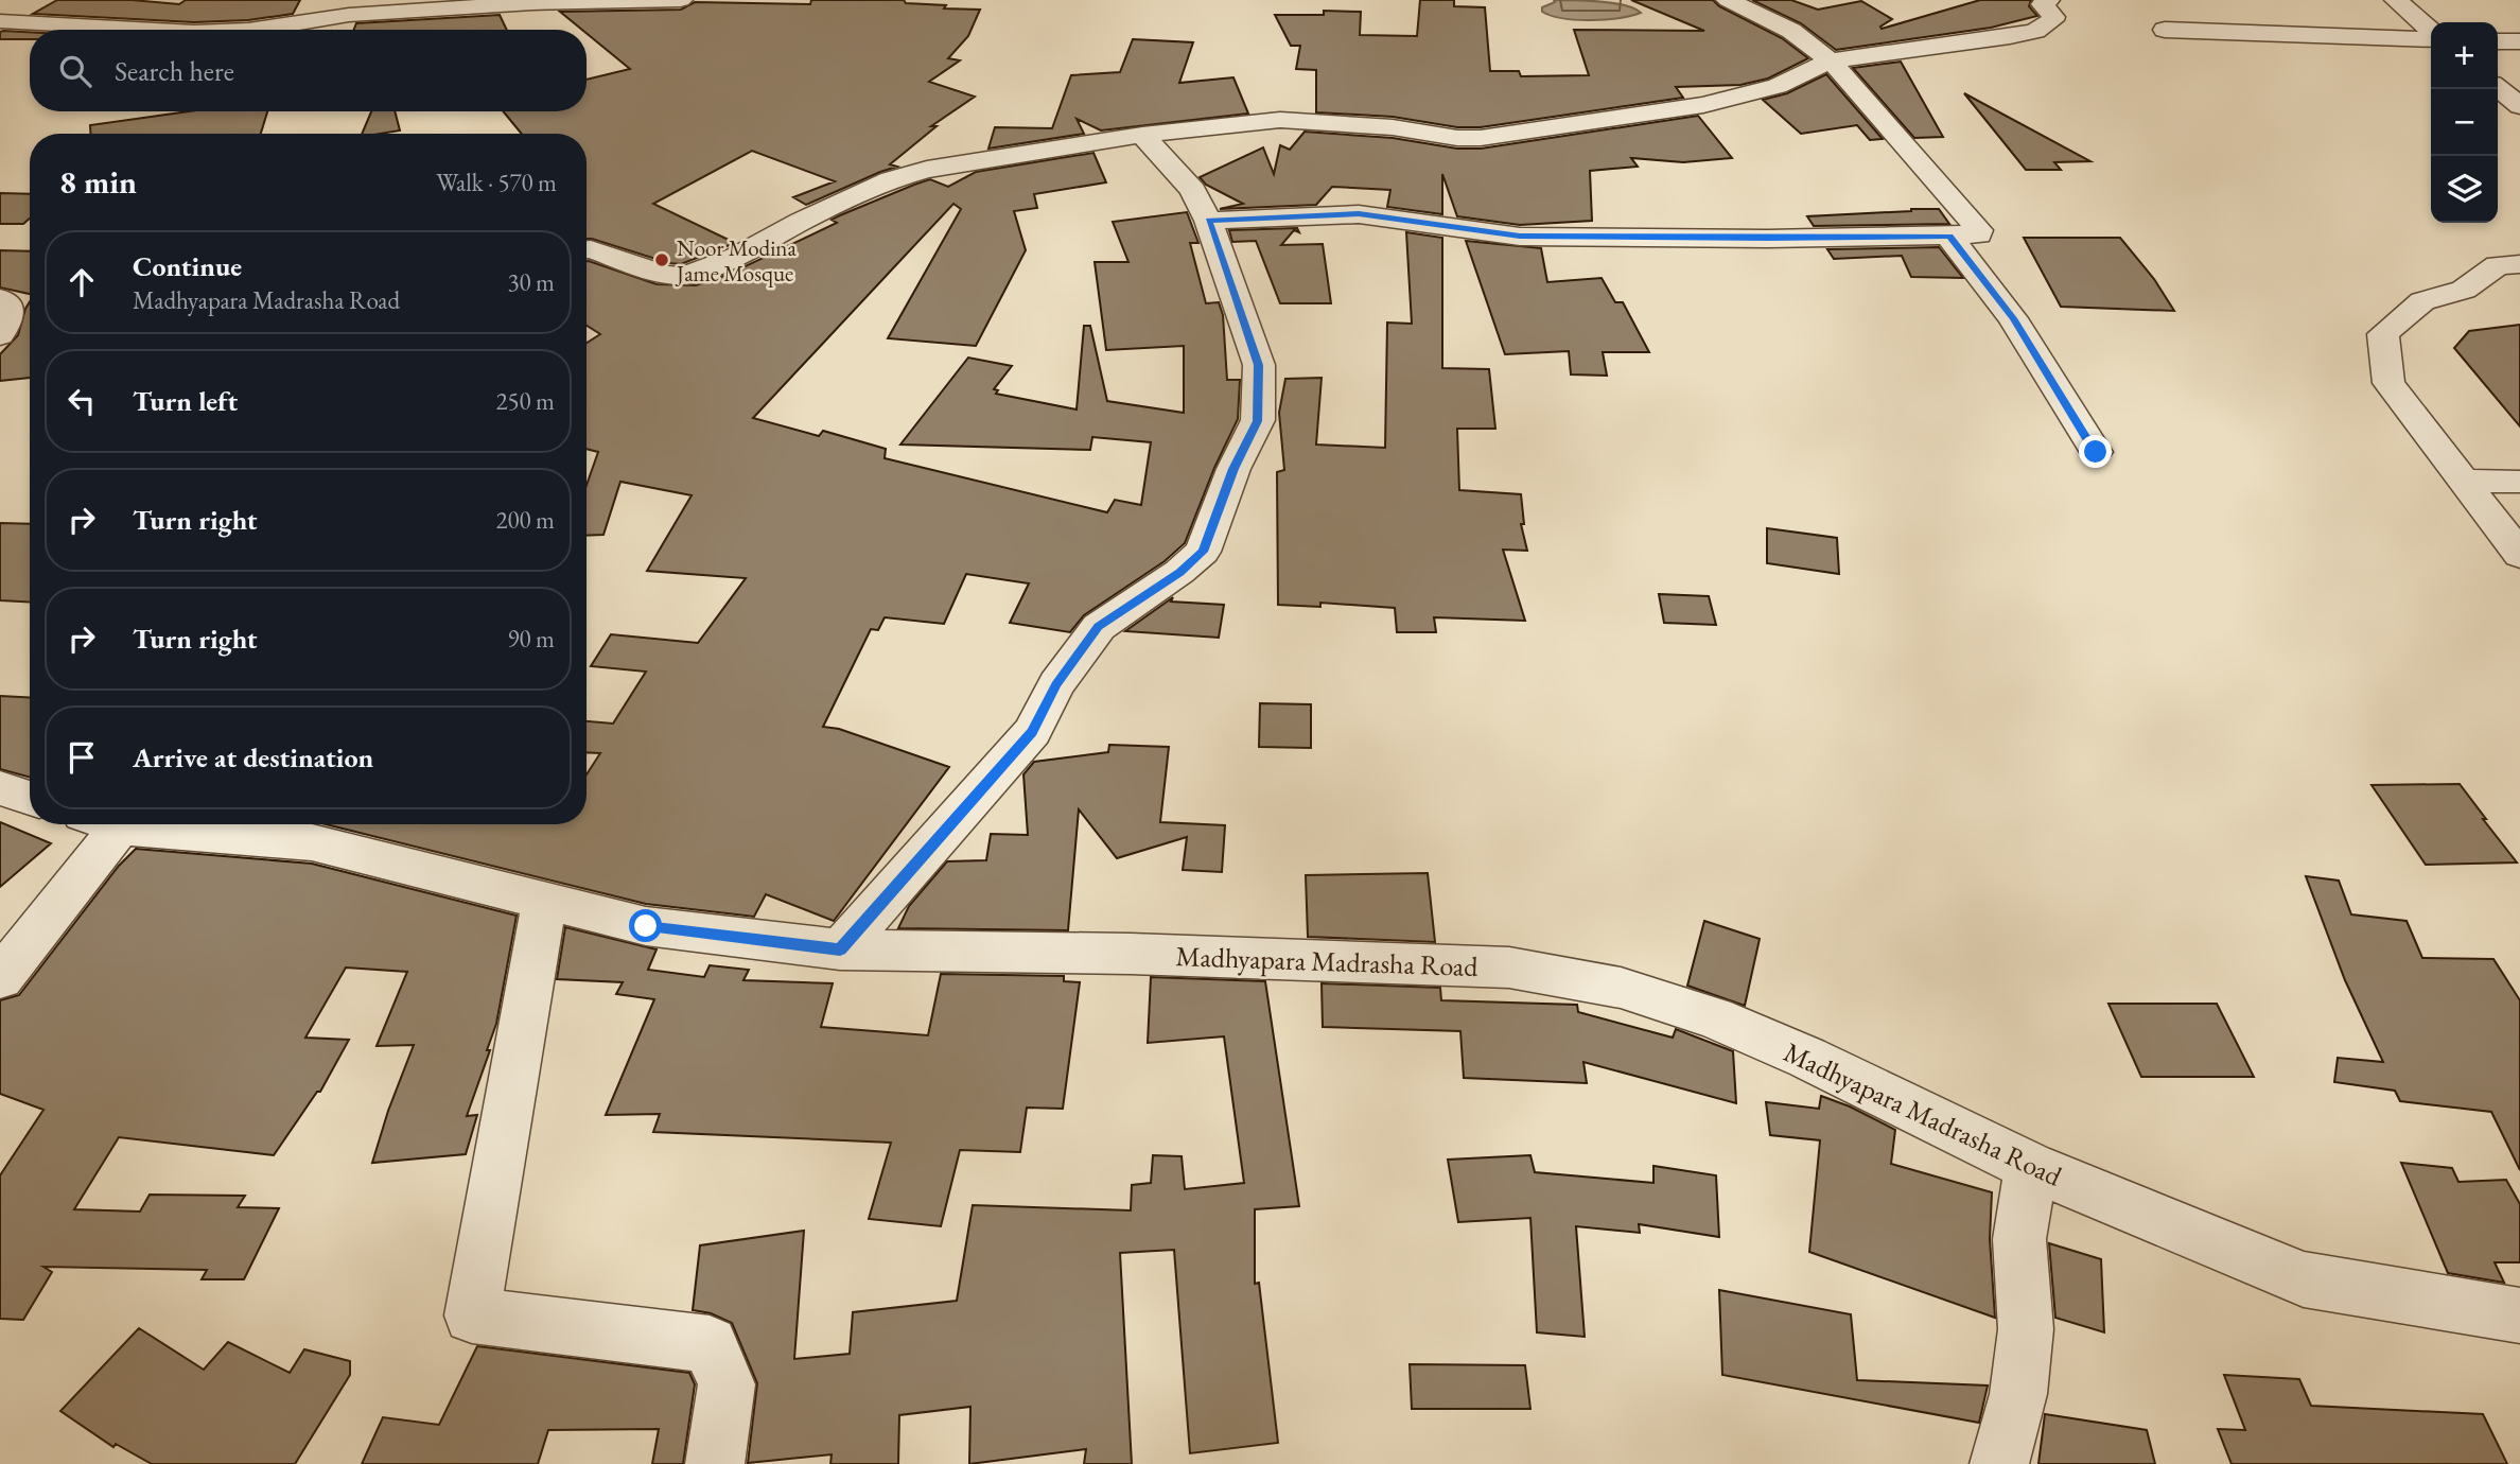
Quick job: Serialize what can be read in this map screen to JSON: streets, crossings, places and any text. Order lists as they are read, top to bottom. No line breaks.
{"streets":{"street":["Madhyapara Madrasha Road"]},"places":["Noor Modina Jame Mosque"],"page":{"map_buttons":["+","−"],"search":"Search here","heading":["8 min","Walk · 570 m"],"list":[["Continue","Madhyapara Madrasha Road","30 m"],["Turn left","250 m"],["Turn right","200 m"],["Turn right","90 m"],"Arrive at destination"]}}
